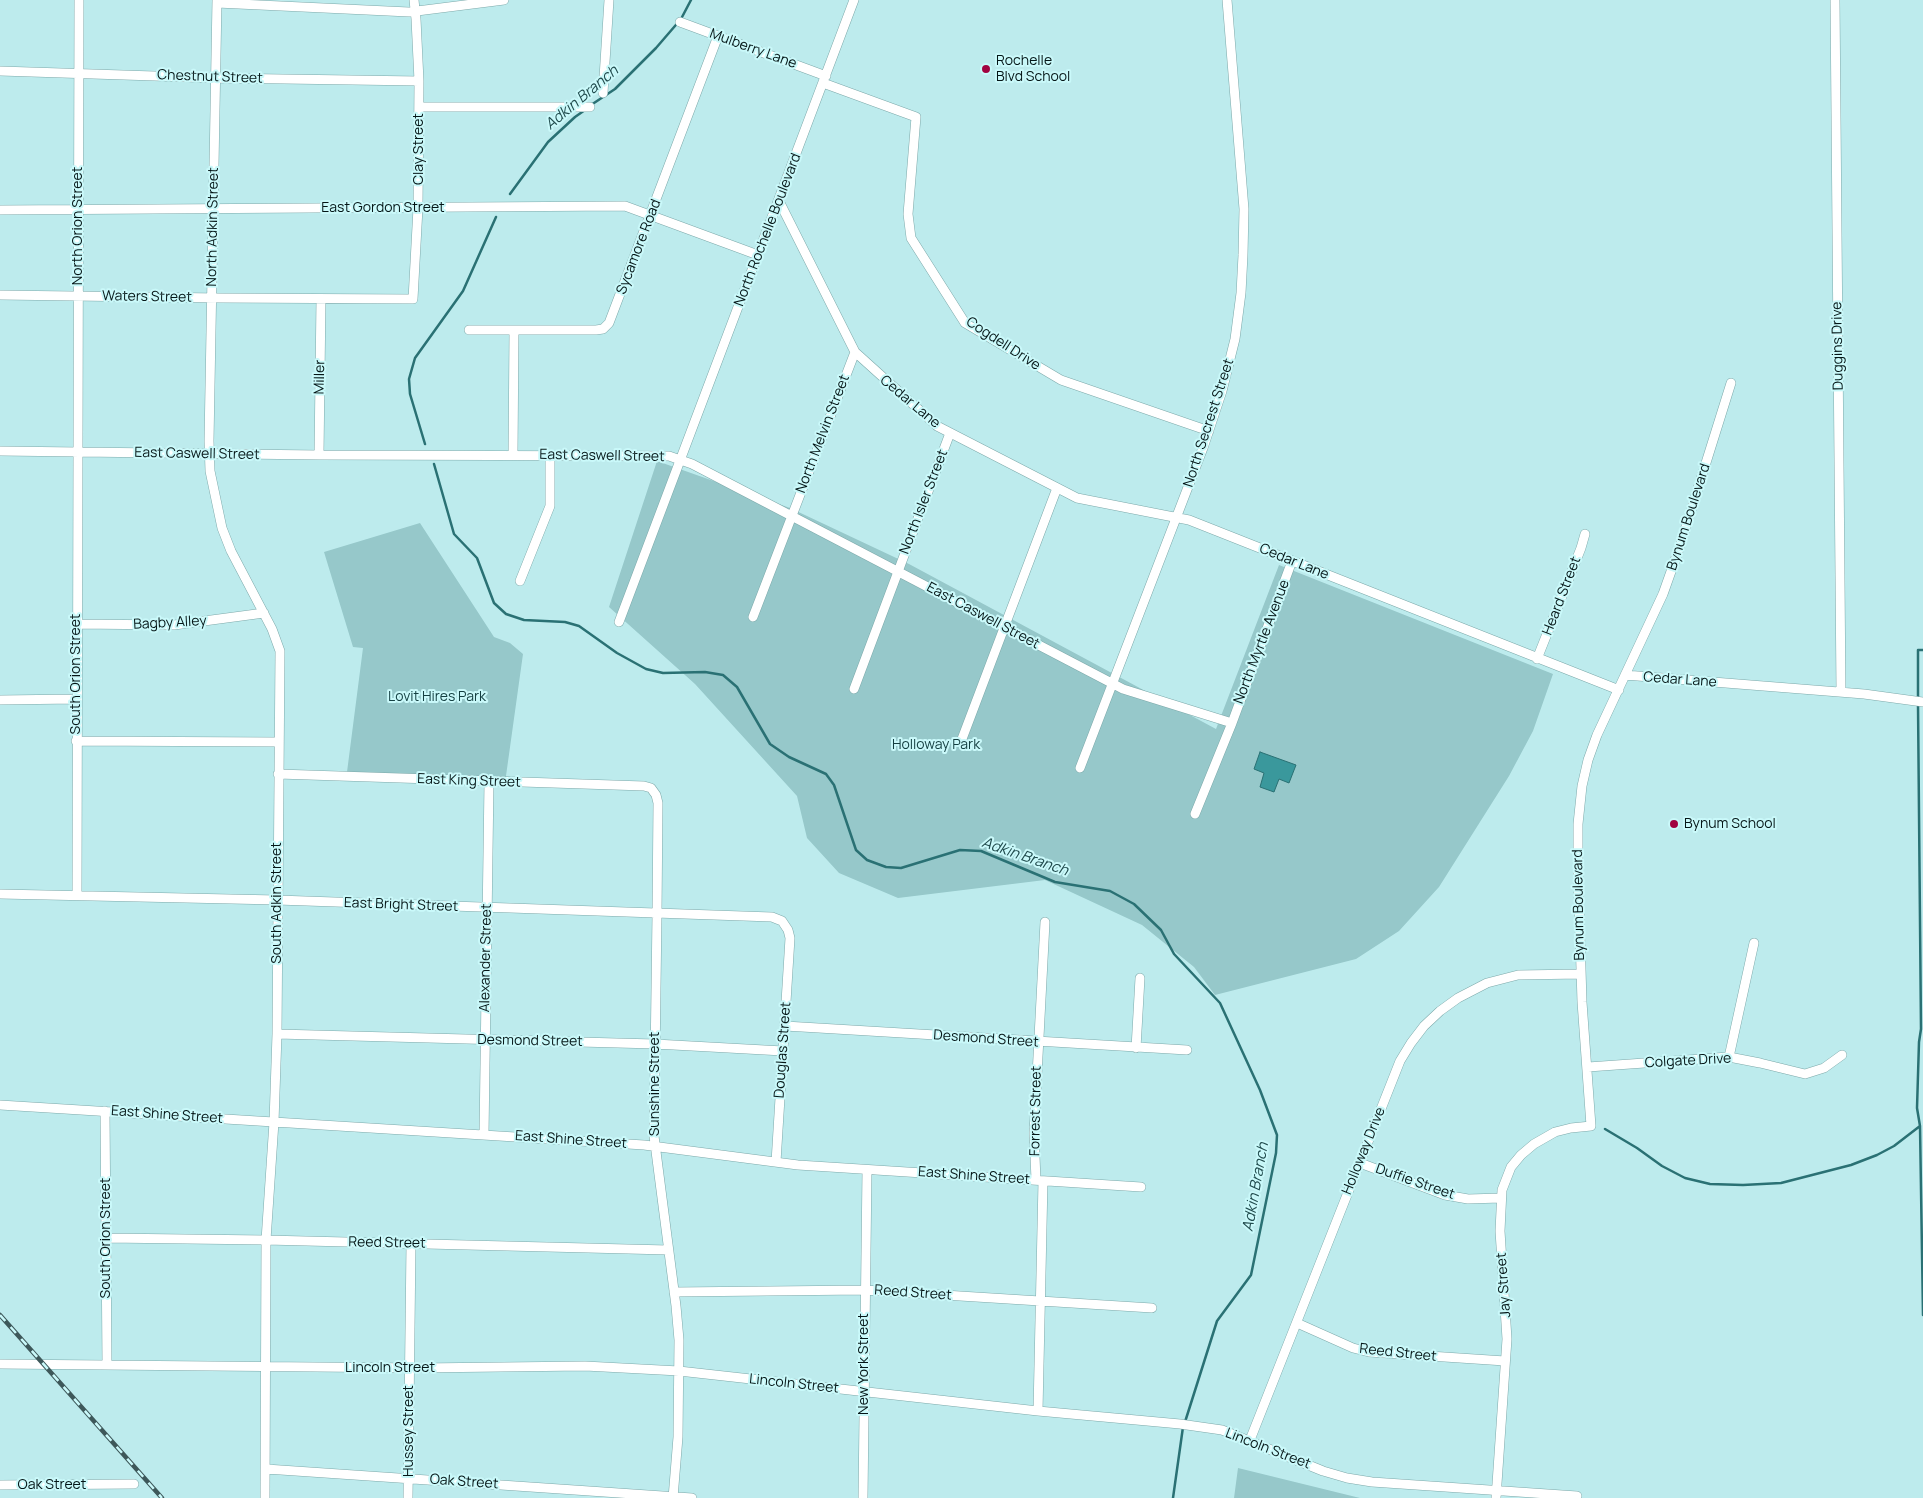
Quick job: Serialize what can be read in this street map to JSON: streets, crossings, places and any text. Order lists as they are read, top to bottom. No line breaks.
{"streets":{"street":["Mulberry Lane","Chestnut Street","Clay Street","East Gordon Street","North Orion Street","North Adkin Street","North Rochelle Boulevard","Sycamore Road","Waters Street","Cogdell Drive","Duggins Drive","Miller","Cedar Lane","North Secrest Street","North Melvin Street","East Caswell Street","North Isler Street","Bynum Boulevard","Heard Street","Bagby Alley","North Myrtle Avenue","South Orion Street","East King Street","South Adkin Street","East Bright Street","Alexander Street","Desmond Street","Douglas Street","Colgate Drive","Sunshine Street","Forrest Street","East Shine Street","Holloway Drive","Duffie Street","Reed Street","Jay Street","New York Street","Lincoln Street","Hussey Street","Oak Street"]},"crossings":[["Mulberry Lane","North Rochelle Boulevard"],["Mulberry Lane","Sycamore Road"],["Mulberry Lane","Cogdell Drive"],["Chestnut Street","Clay Street"],["Chestnut Street","North Orion Street"],["Chestnut Street","North Adkin Street"],["Clay Street","East Gordon Street"],["Clay Street","Waters Street"],["East Gordon Street","North Orion Street"],["East Gordon Street","North Adkin Street"],["East Gordon Street","North Rochelle Boulevard"],["East Gordon Street","Sycamore Road"],["North Orion Street","Waters Street"],["North Orion Street","East Caswell Street"],["North Orion Street","South Orion Street"],["North Adkin Street","Waters Street"],["North Adkin Street","East Caswell Street"],["North Adkin Street","South Adkin Street"],["North Rochelle Boulevard","Cedar Lane"],["North Rochelle Boulevard","East Caswell Street"],["Waters Street","Miller"],["Cogdell Drive","North Secrest Street"],["Duggins Drive","Cedar Lane"],["Miller","East Caswell Street"],["Cedar Lane","North Secrest Street"],["Cedar Lane","North Melvin Street"],["Cedar Lane","North Isler Street"],["Cedar Lane","Bynum Boulevard"],["Cedar Lane","Heard Street"],["Cedar Lane","North Myrtle Avenue"],["North Secrest Street","East Caswell Street"],["North Melvin Street","East Caswell Street"],["East Caswell Street","North Isler Street"],["East Caswell Street","North Myrtle Avenue"],["East Caswell Street","South Orion Street"],["East Caswell Street","South Adkin Street"],["Bynum Boulevard","Colgate Drive"],["Bynum Boulevard","Holloway Drive"],["Bynum Boulevard","Jay Street"],["Bagby Alley","South Orion Street"],["Bagby Alley","South Adkin Street"],["South Orion Street","East Bright Street"],["South Orion Street","East Shine Street"],["South Orion Street","Reed Street"],["South Orion Street","Lincoln Street"],["East King Street","South Adkin Street"],["East King Street","Alexander Street"],["East King Street","Sunshine Street"],["South Adkin Street","East Bright Street"],["South Adkin Street","Desmond Street"],["South Adkin Street","East Shine Street"],["South Adkin Street","Reed Street"],["South Adkin Street","Lincoln Street"],["South Adkin Street","Oak Street"],["East Bright Street","Alexander Street"],["East Bright Street","Douglas Street"],["East Bright Street","Sunshine Street"],["Alexander Street","Desmond Street"],["Alexander Street","East Shine Street"],["Desmond Street","Douglas Street"],["Desmond Street","Sunshine Street"],["Desmond Street","Forrest Street"],["Douglas Street","East Shine Street"],["Sunshine Street","East Shine Street"],["Sunshine Street","Reed Street"],["Sunshine Street","Lincoln Street"],["Sunshine Street","Oak Street"],["Forrest Street","East Shine Street"],["Forrest Street","Reed Street"],["Forrest Street","Lincoln Street"],["East Shine Street","New York Street"],["Holloway Drive","Duffie Street"],["Holloway Drive","Reed Street"],["Holloway Drive","Lincoln Street"],["Duffie Street","Jay Street"],["Reed Street","Jay Street"],["Reed Street","New York Street"],["Reed Street","Hussey Street"],["Jay Street","Lincoln Street"],["New York Street","Lincoln Street"],["Lincoln Street","Hussey Street"],["Hussey Street","Oak Street"]],"water":["Adkin Branch"],"parks":["Lovit Hires Park","Holloway Park"],"places":["Rochelle Blvd School","Bynum School"]}
